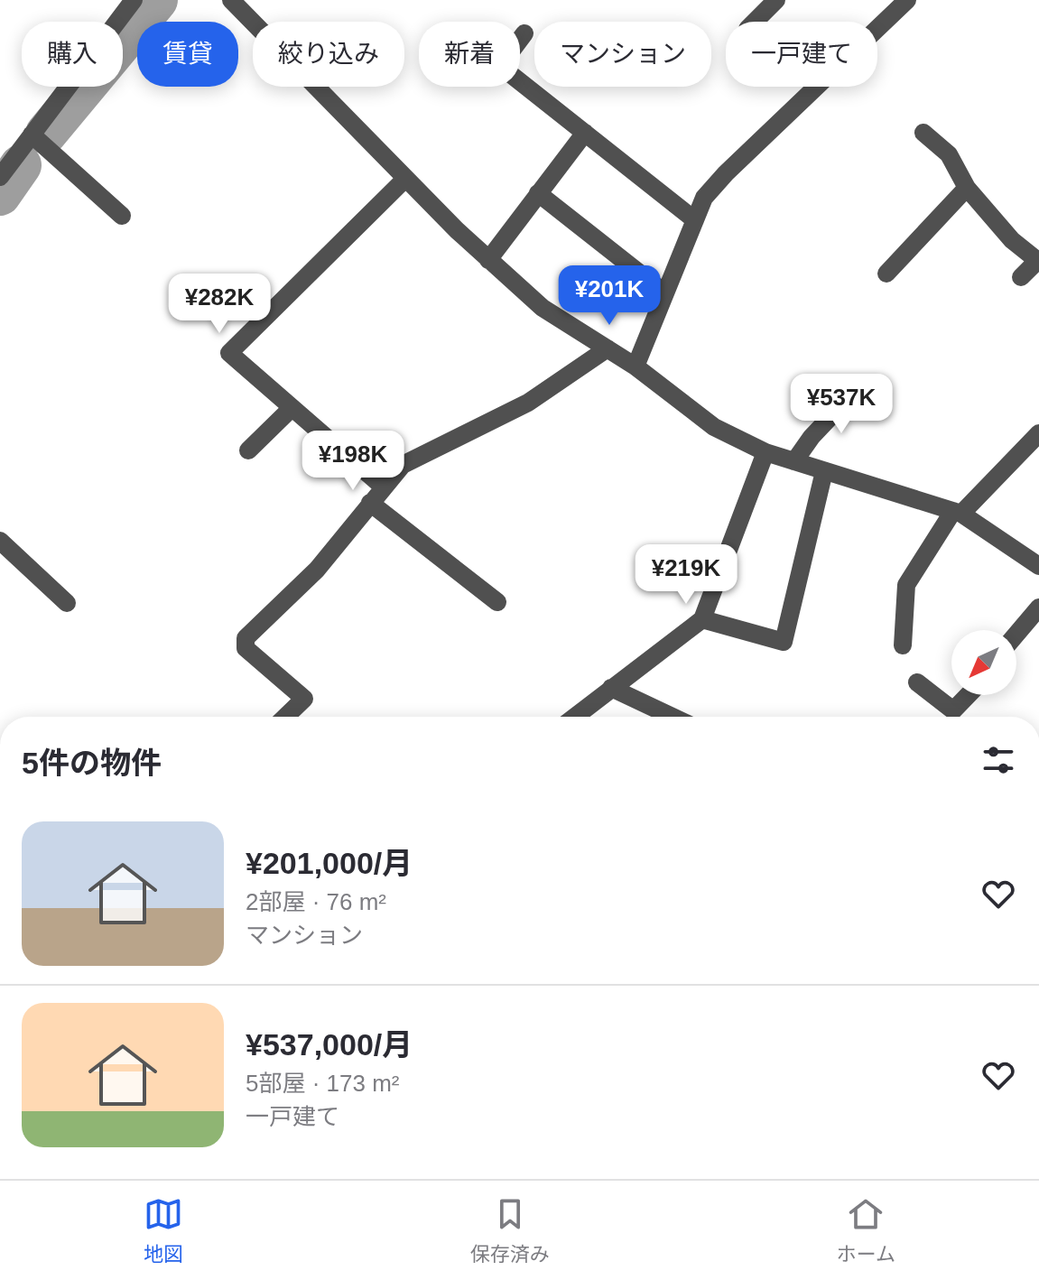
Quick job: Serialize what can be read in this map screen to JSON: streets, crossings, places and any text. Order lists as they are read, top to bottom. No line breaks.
{"north":"bottom left","page":{"chip":["購入","賃貸","絞り込み","新着","マンション","一戸建て"],"price":["¥201K","¥282K","¥537K","¥198K","¥219K"],"heading":"5件の物件","list":[{"name":"¥201,000/月","note":"2部屋 · 76 m² · マンション"},{"name":"¥537,000/月","note":"5部屋 · 173 m² · 一戸建て"}],"tabs":["地図","保存済み","ホーム"]}}
